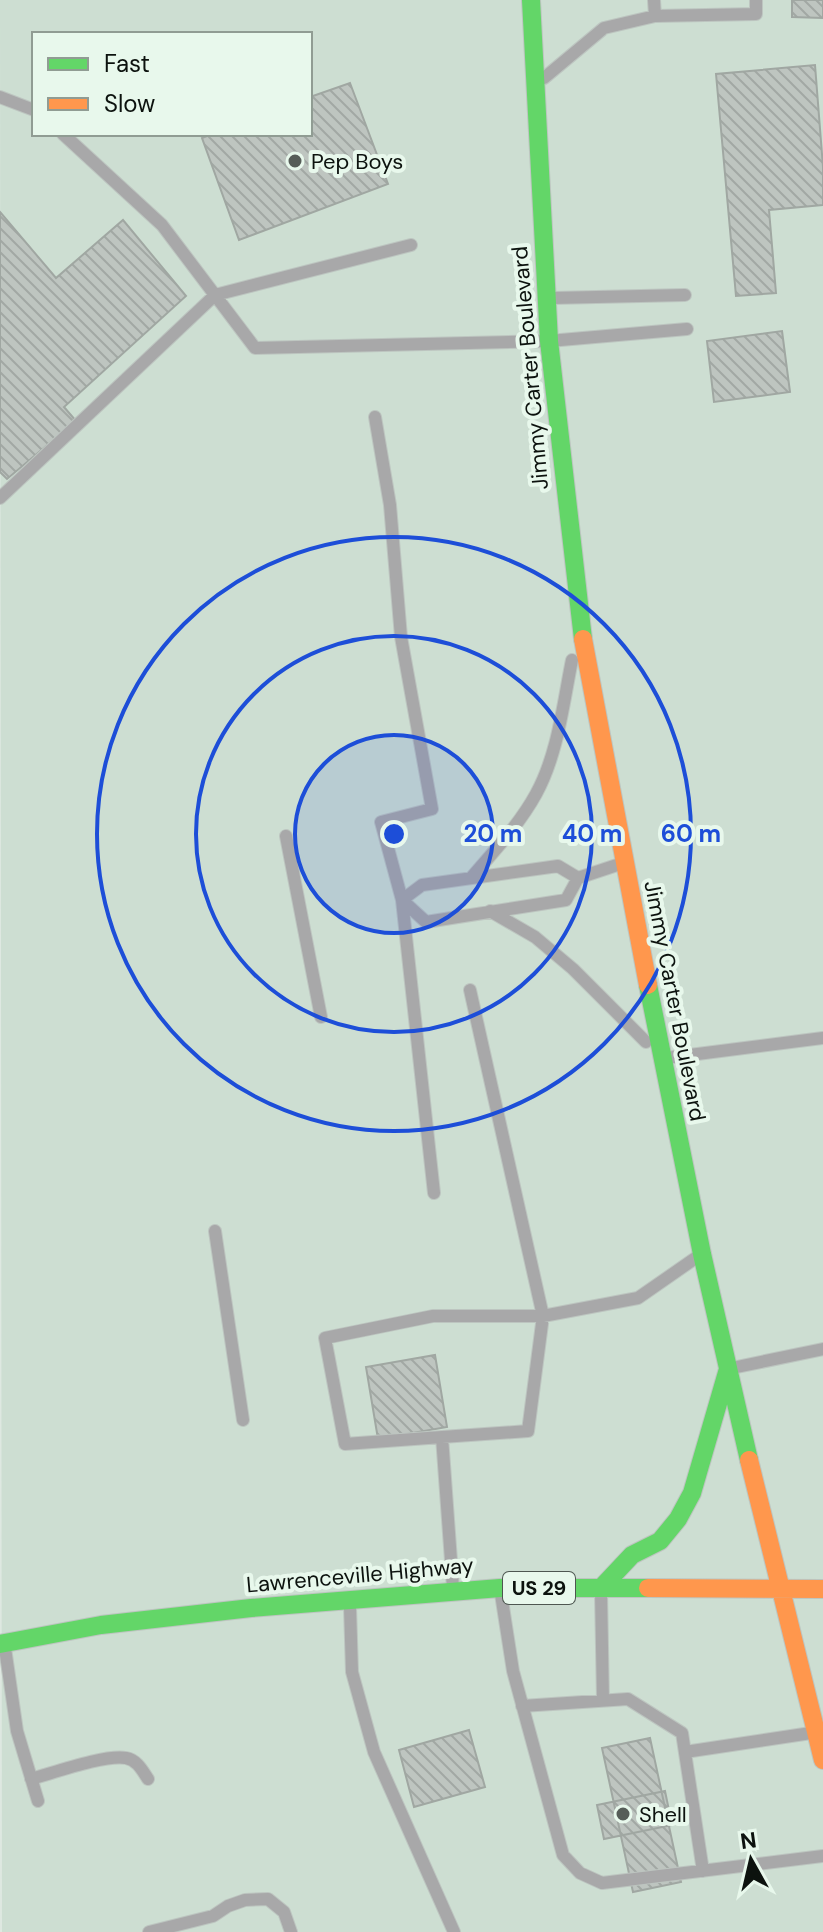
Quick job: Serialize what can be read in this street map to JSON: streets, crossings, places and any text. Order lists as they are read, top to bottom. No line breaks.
{"streets":{"main road":["Jimmy Carter Boulevard","Lawrenceville Highway","US 29"]},"crossings":[["Jimmy Carter Boulevard","Lawrenceville Highway"]],"places":["Pep Boys","Shell"],"legend":["Fast","Slow"],"north":"top","rings":["20 m","40 m","60 m"]}
